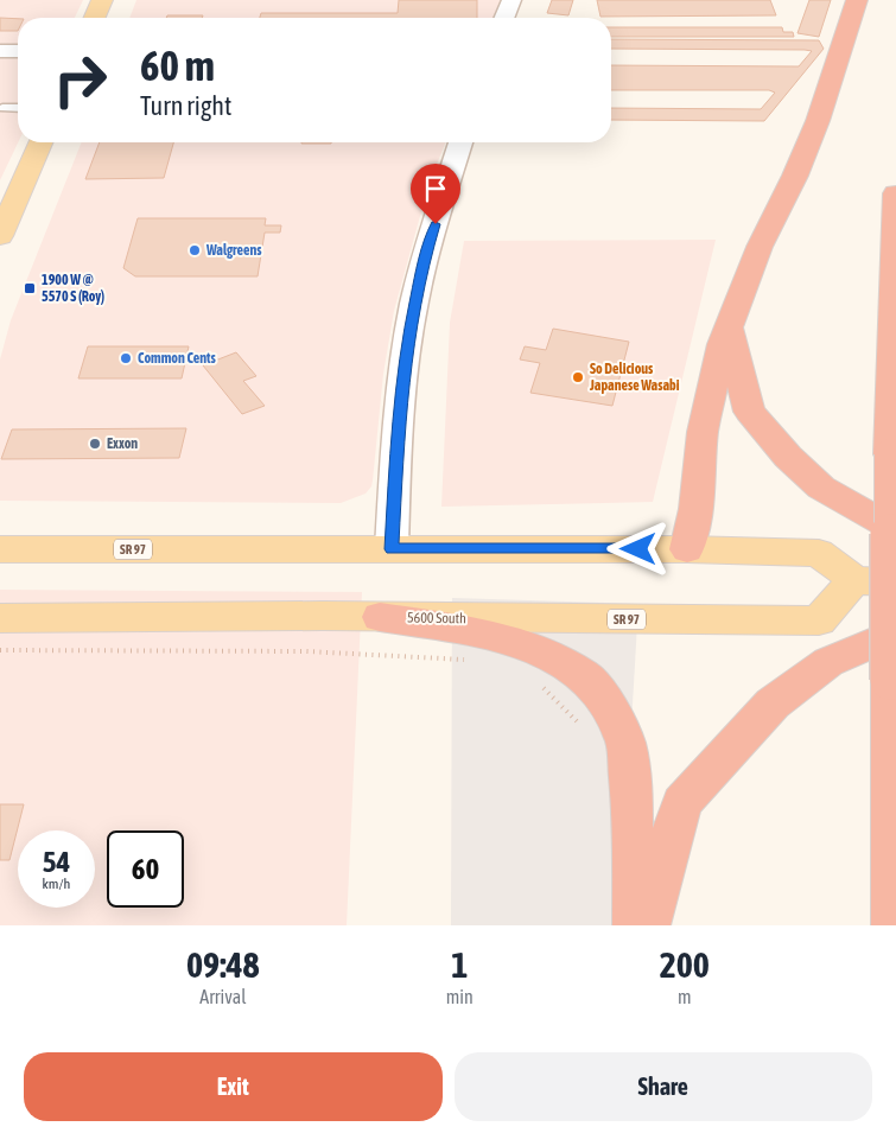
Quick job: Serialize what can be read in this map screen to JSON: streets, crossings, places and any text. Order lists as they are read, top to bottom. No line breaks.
{"streets":{"main road":["SR 97","5600 South"]},"crossings":[["SR 97","5600 South"]],"places":{"other":["Walgreens","Common Cents","So Delicious Japanese Wasabi","Exxon"],"transit":["1900 W @ 5570 S (Roy)"]},"page":{"turn":["60 m","Turn right"],"speed":"54 km/h","limit":"60","eta":["09:48","Arrival","1","min","200","m"],"buttons":["Exit","Share"]}}
